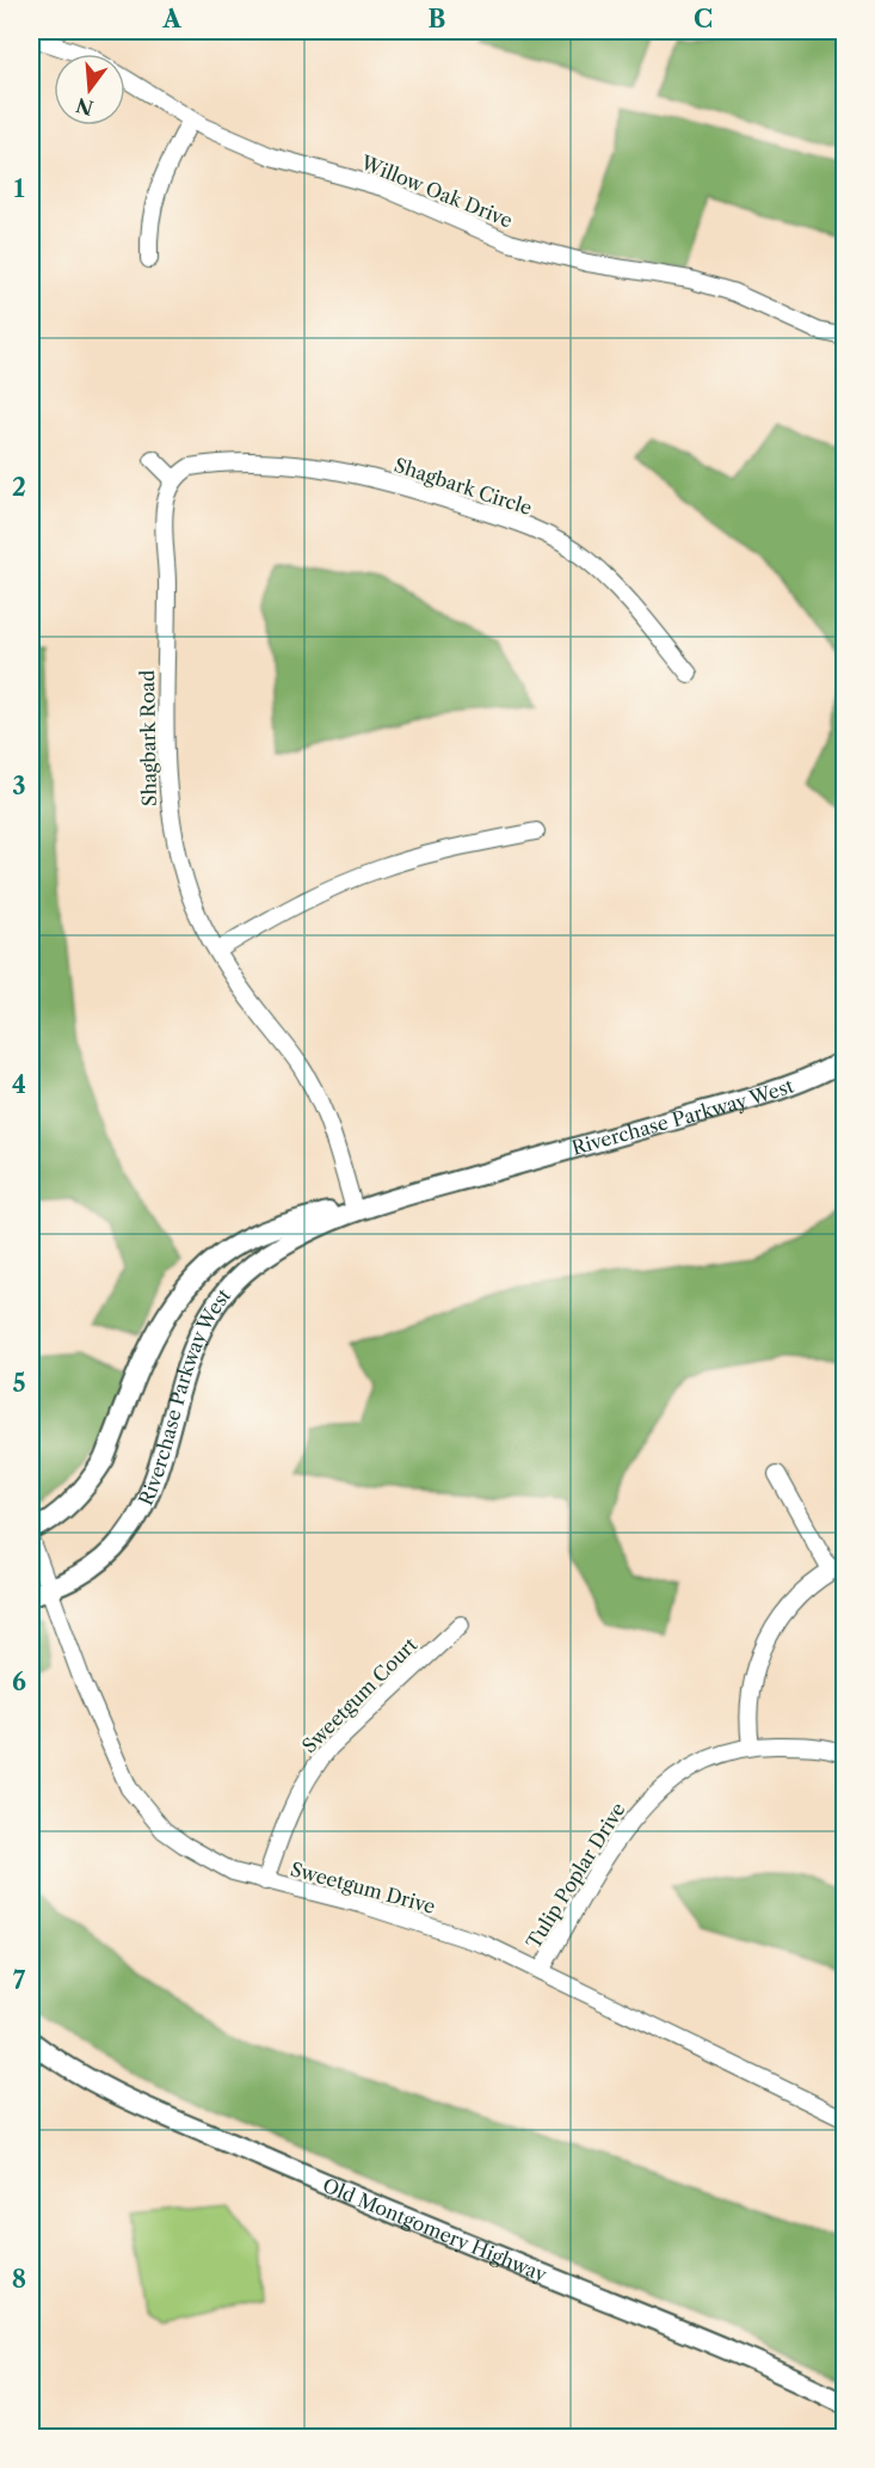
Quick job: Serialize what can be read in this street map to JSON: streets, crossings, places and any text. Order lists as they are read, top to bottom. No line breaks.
{"streets":{"street":["Willow Oak Drive","Shagbark Circle","Shagbark Road","Riverchase Parkway West","Sweetgum Court","Tulip Poplar Drive","Sweetgum Drive","Old Montgomery Highway"]},"crossings":[["Shagbark Circle","Shagbark Road"],["Shagbark Road","Riverchase Parkway West"],["Riverchase Parkway West","Sweetgum Drive"],["Sweetgum Court","Sweetgum Drive"],["Tulip Poplar Drive","Sweetgum Drive"]],"north":"bottom","grid":{"columns":["A","B","C"],"rows":["1","2","3","4","5","6","7","8"]}}
